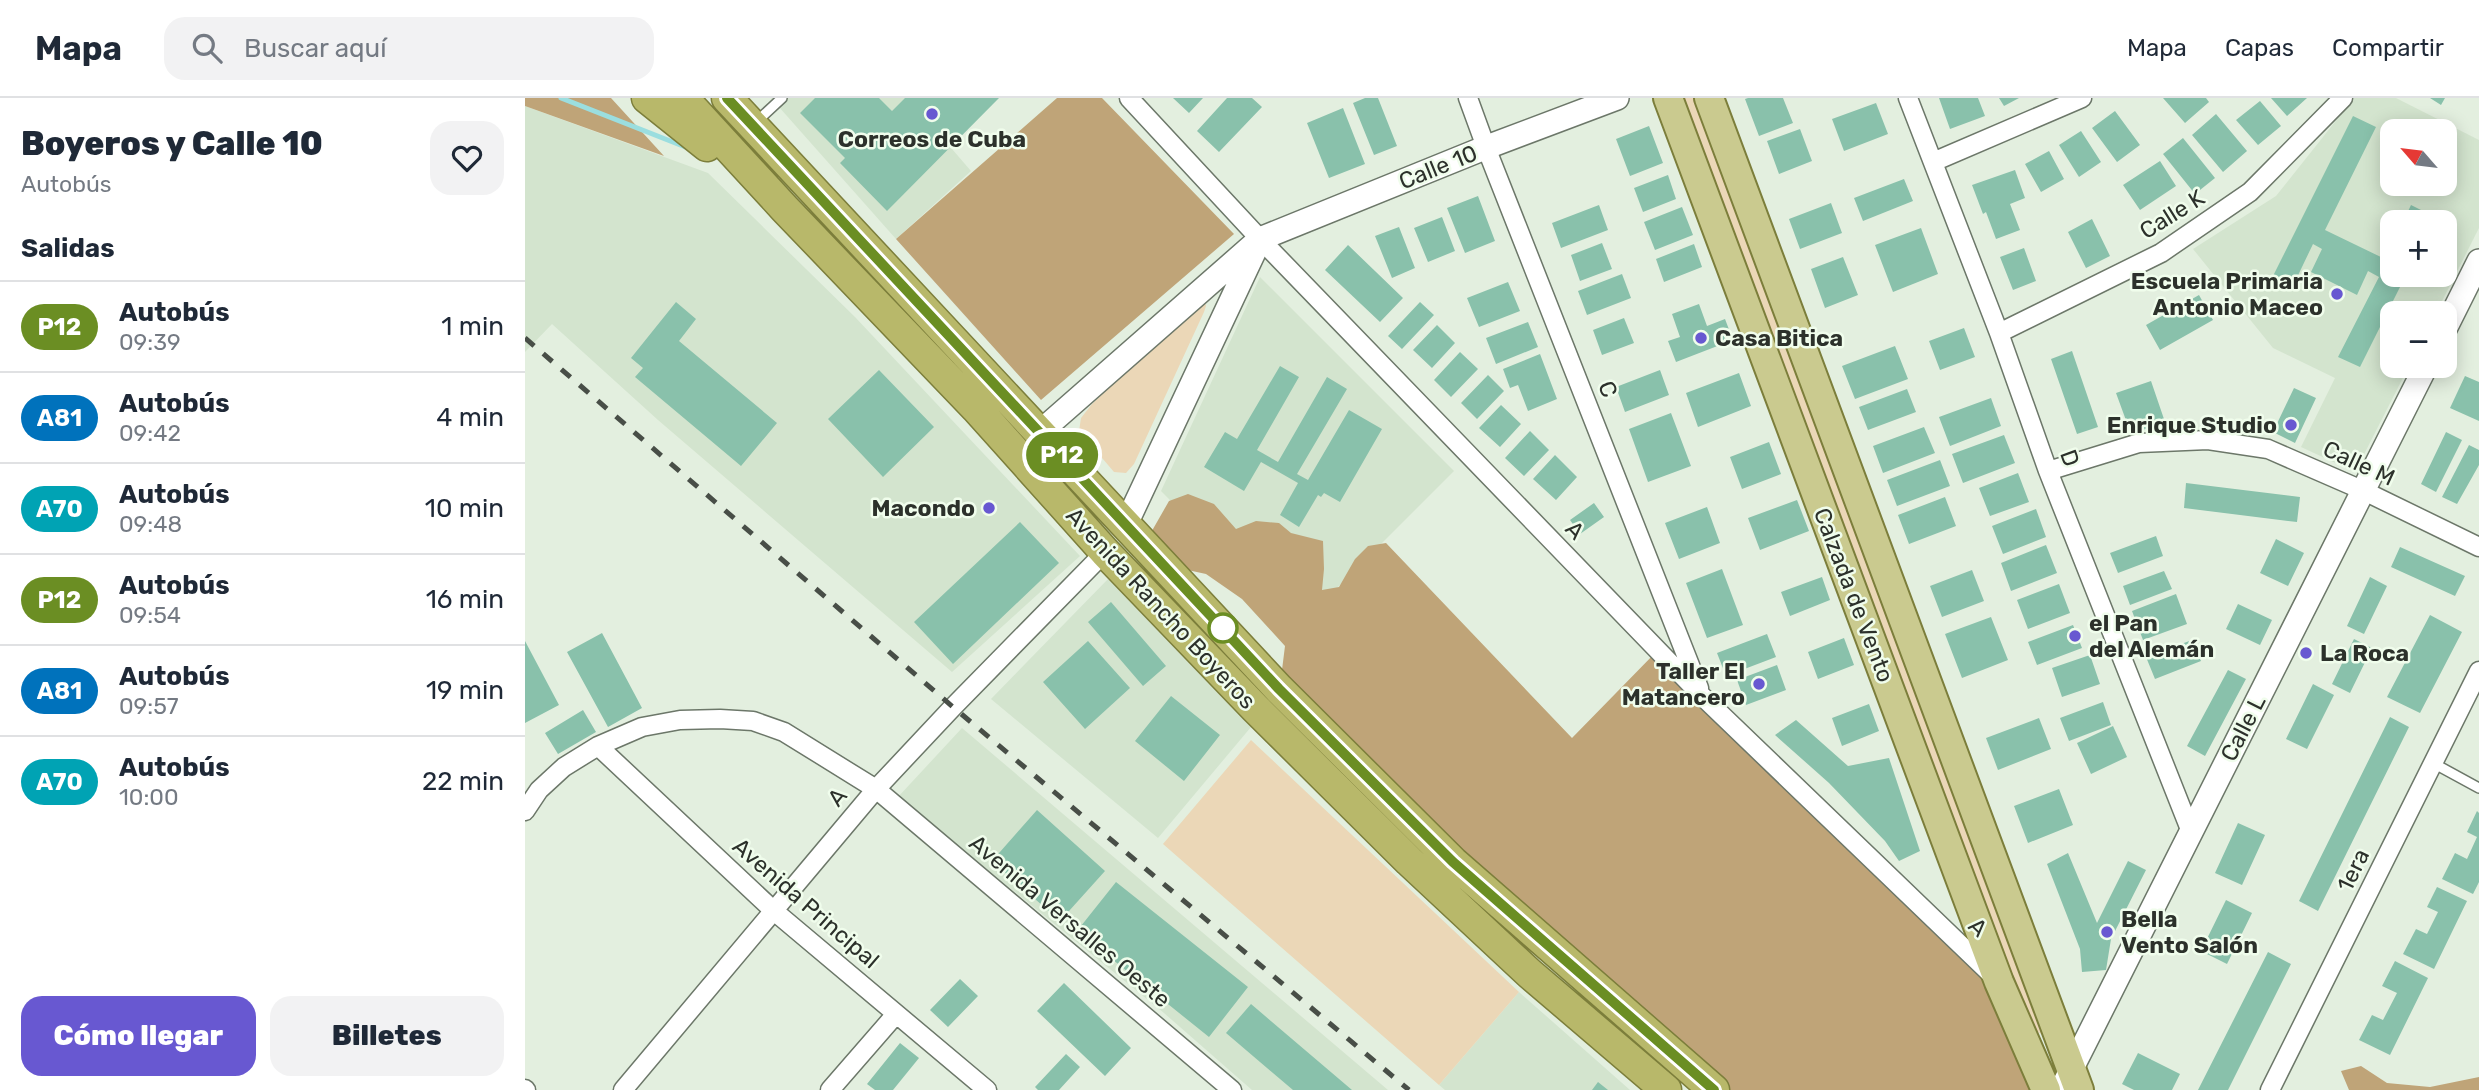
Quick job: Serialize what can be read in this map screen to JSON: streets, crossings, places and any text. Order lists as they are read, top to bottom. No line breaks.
{"streets":{"highway":["Avenida Rancho Boyeros"],"main road":["Calzada de Vento"],"street":["Calle 10","Calle K","C","D","Calle M","A","Calle L","1era","Avenida Principal","Avenida Versalles Oeste"]},"crossings":[["Calle 10","C"],["Calle 10","A"],["Calle 10","Avenida Rancho Boyeros"],["Calle K","D"],["C","A"],["D","Calle M"],["D","Calle L"],["Calle M","Calle L"],["A","Calzada de Vento"],["A","Avenida Rancho Boyeros"],["A","Avenida Principal"],["A","Avenida Versalles Oeste"],["Calzada de Vento","Calle L"],["Avenida Principal","Avenida Versalles Oeste"]],"places":["Correos de Cuba","Escuela Primaria Antonio Maceo","Casa Bitica","Enrique Studio","Macondo","el Pan del Alemán","La Roca","Taller El Matancero","Bella Vento Salón"],"lines":["bus line P12"],"north":"top left","page":{"header":"Mapa","search":"Buscar aquí","nav":["Mapa","Capas","Compartir"],"heading":[["Boyeros y Calle 10","Autobús"],"Salidas"],"on_map":"P12","map_buttons":["+","−"],"list":[{"mark":"P12","name":"Autobús","note":"09:39","value":"1 min"},{"mark":"A81","name":"Autobús","note":"09:42","value":"4 min"},{"mark":"A70","name":"Autobús","note":"09:48","value":"10 min"},{"mark":"P12","name":"Autobús","note":"09:54","value":"16 min"},{"mark":"A81","name":"Autobús","note":"09:57","value":"19 min"},{"mark":"A70","name":"Autobús","note":"10:00","value":"22 min"}],"buttons":["Cómo llegar","Billetes"]}}
